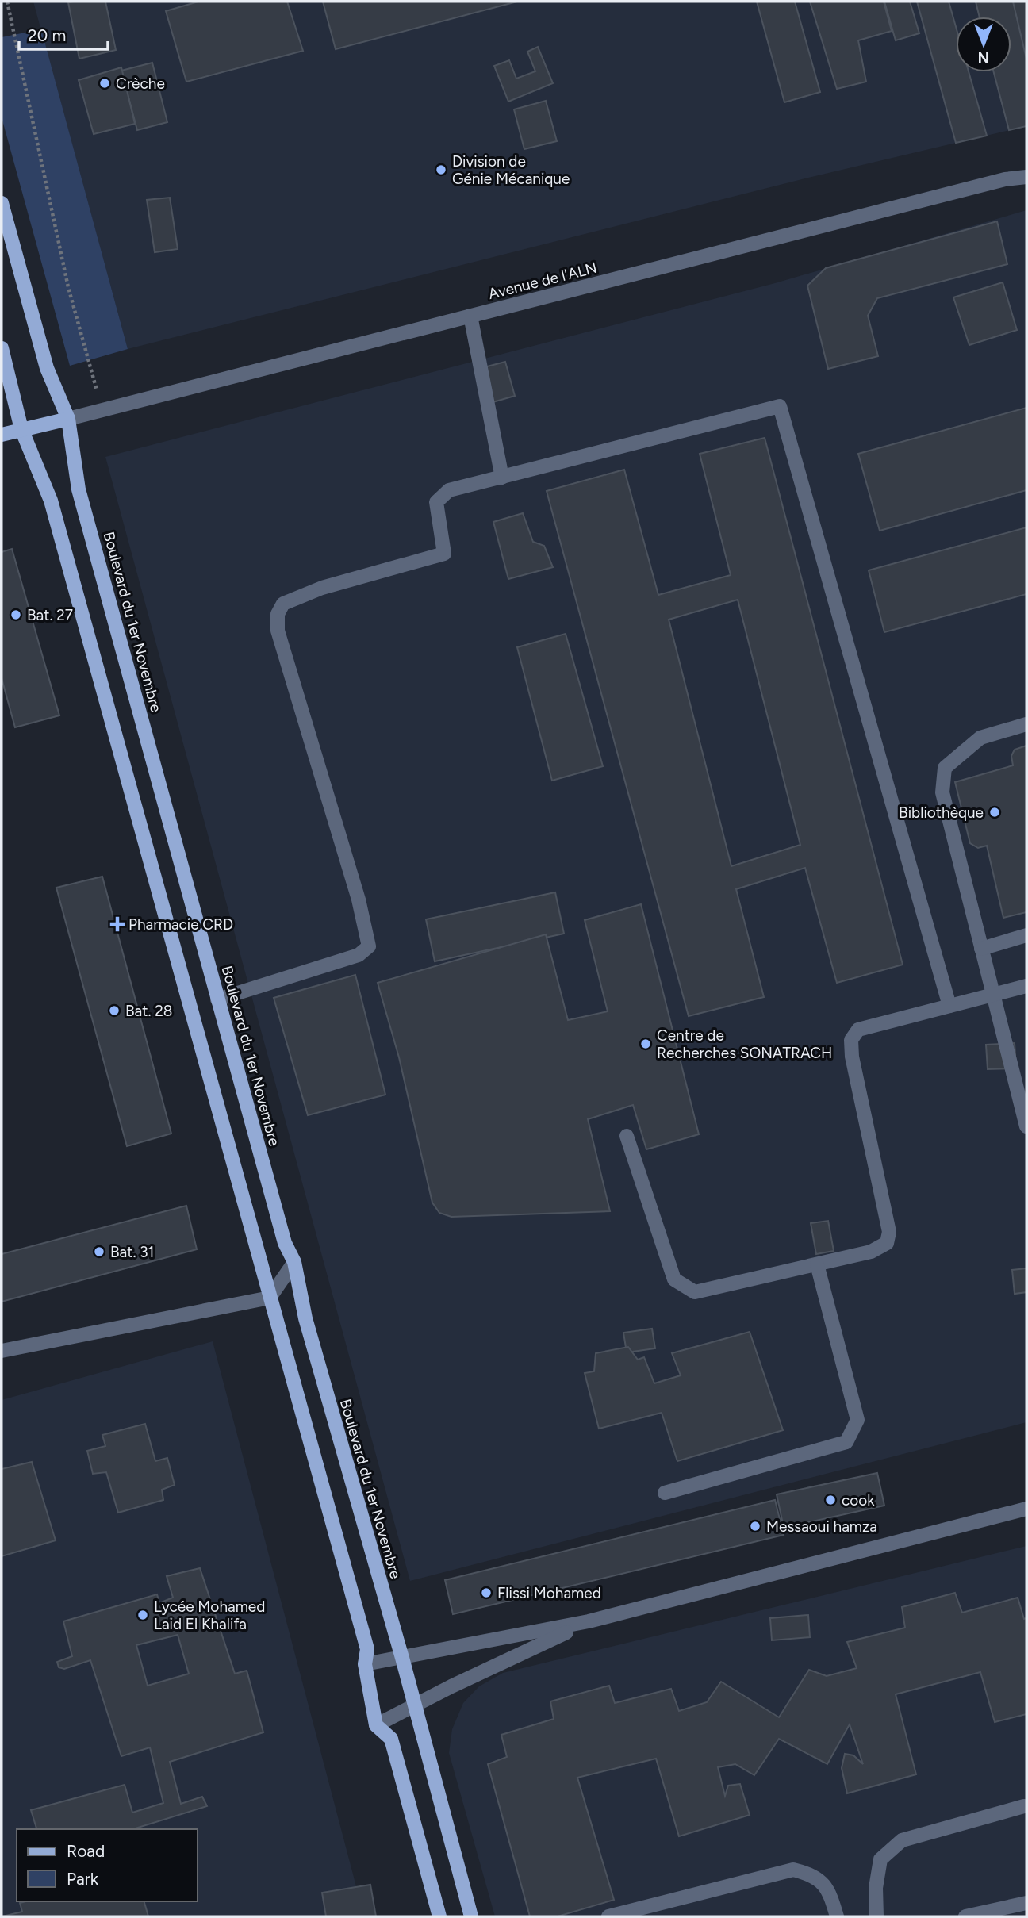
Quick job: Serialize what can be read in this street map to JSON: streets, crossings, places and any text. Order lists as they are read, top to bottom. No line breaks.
{"streets":{"main road":["Boulevard du 1er Novembre"],"street":["Avenue de l'ALN"]},"crossings":[["Avenue de l'ALN","Boulevard du 1er Novembre"]],"places":{"other":["Crèche","Division de Génie Mécanique","Bat. 27","Bibliothèque","Bat. 28","Centre de Recherches SONATRACH","Bat. 31","cook","Messaoui hamza","Flissi Mohamed","Lycée Mohamed Laid El Khalifa"],"health":["Pharmacie CRD"]},"legend":["Road","Park"],"scale_bar":"20 m","north":"bottom"}
